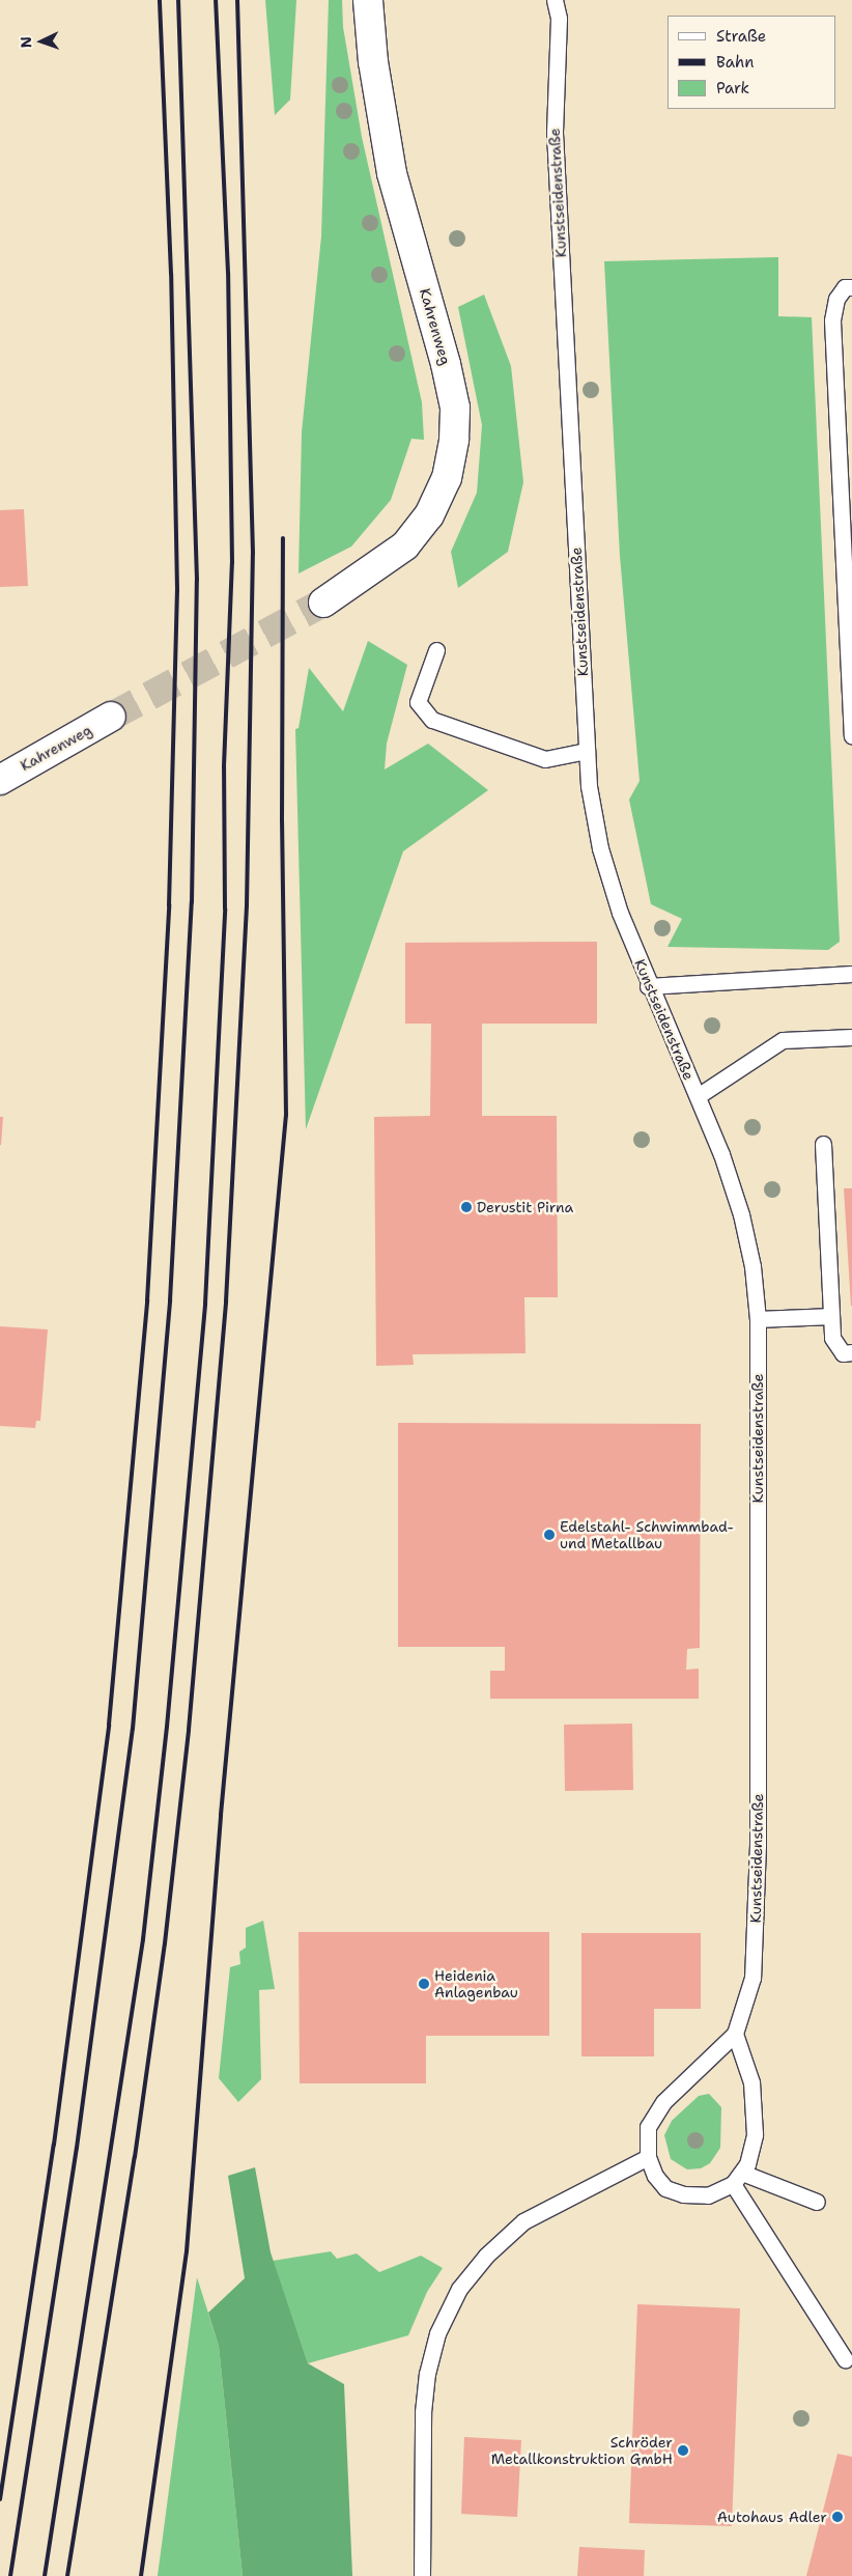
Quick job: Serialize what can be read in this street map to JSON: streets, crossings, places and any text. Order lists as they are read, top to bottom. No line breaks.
{"streets":{"street":["Kahrenweg"],"lane":["Kunstseidenstraße"]},"places":["Derustit Pirna","Edelstahl- Schwimmbad- und Metallbau","Heidenia Anlagenbau","Schröder Metallkonstruktion GmbH","Autohaus Adler"],"legend":["Straße","Bahn","Park"],"north":"left"}
